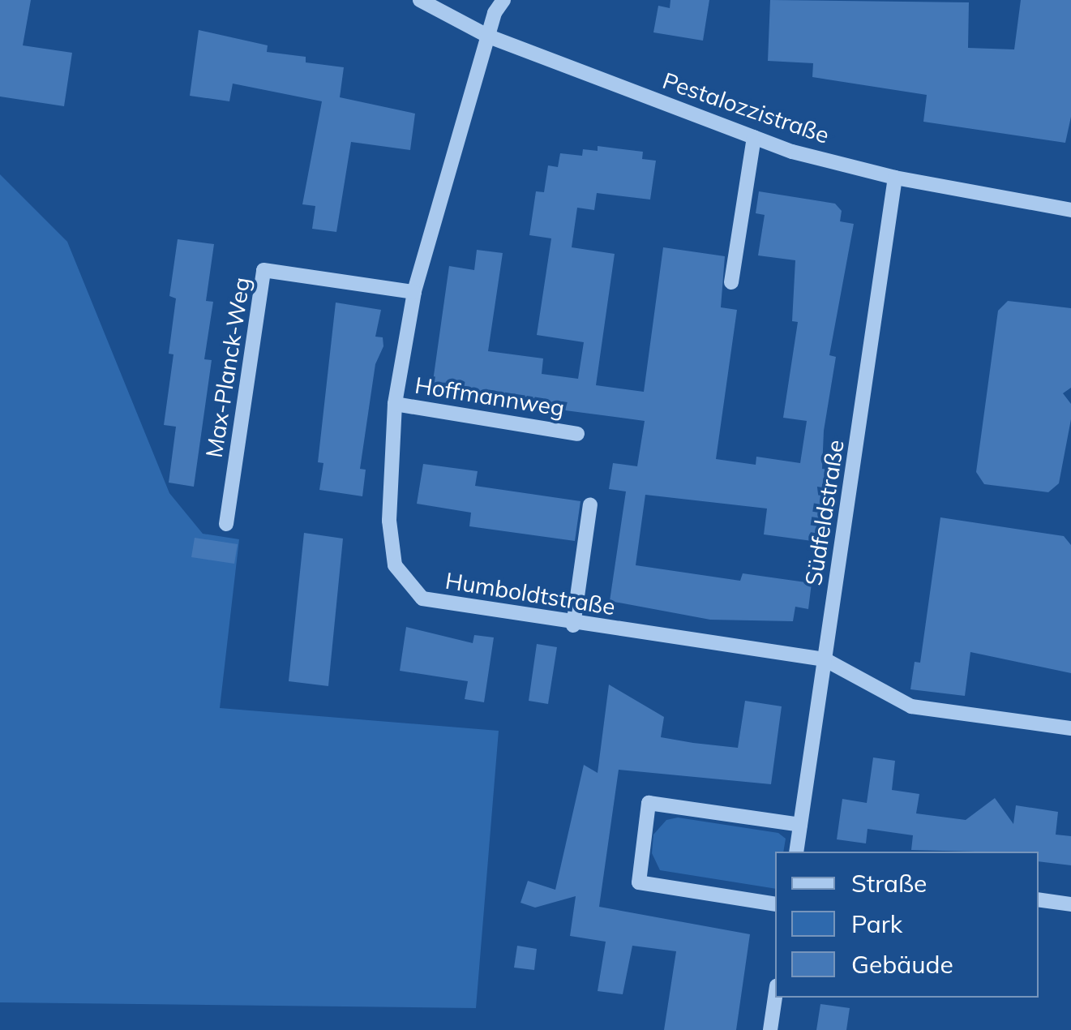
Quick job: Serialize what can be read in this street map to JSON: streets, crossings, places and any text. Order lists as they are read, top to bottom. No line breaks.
{"streets":{"street":["Pestalozzistraße","Max-Planck-Weg","Hoffmannweg","Südfeldstraße","Humboldtstraße"]},"crossings":[["Pestalozzistraße","Südfeldstraße"],["Pestalozzistraße","Humboldtstraße"],["Max-Planck-Weg","Humboldtstraße"],["Hoffmannweg","Humboldtstraße"],["Südfeldstraße","Humboldtstraße"]],"legend":["Straße","Park","Gebäude"]}
